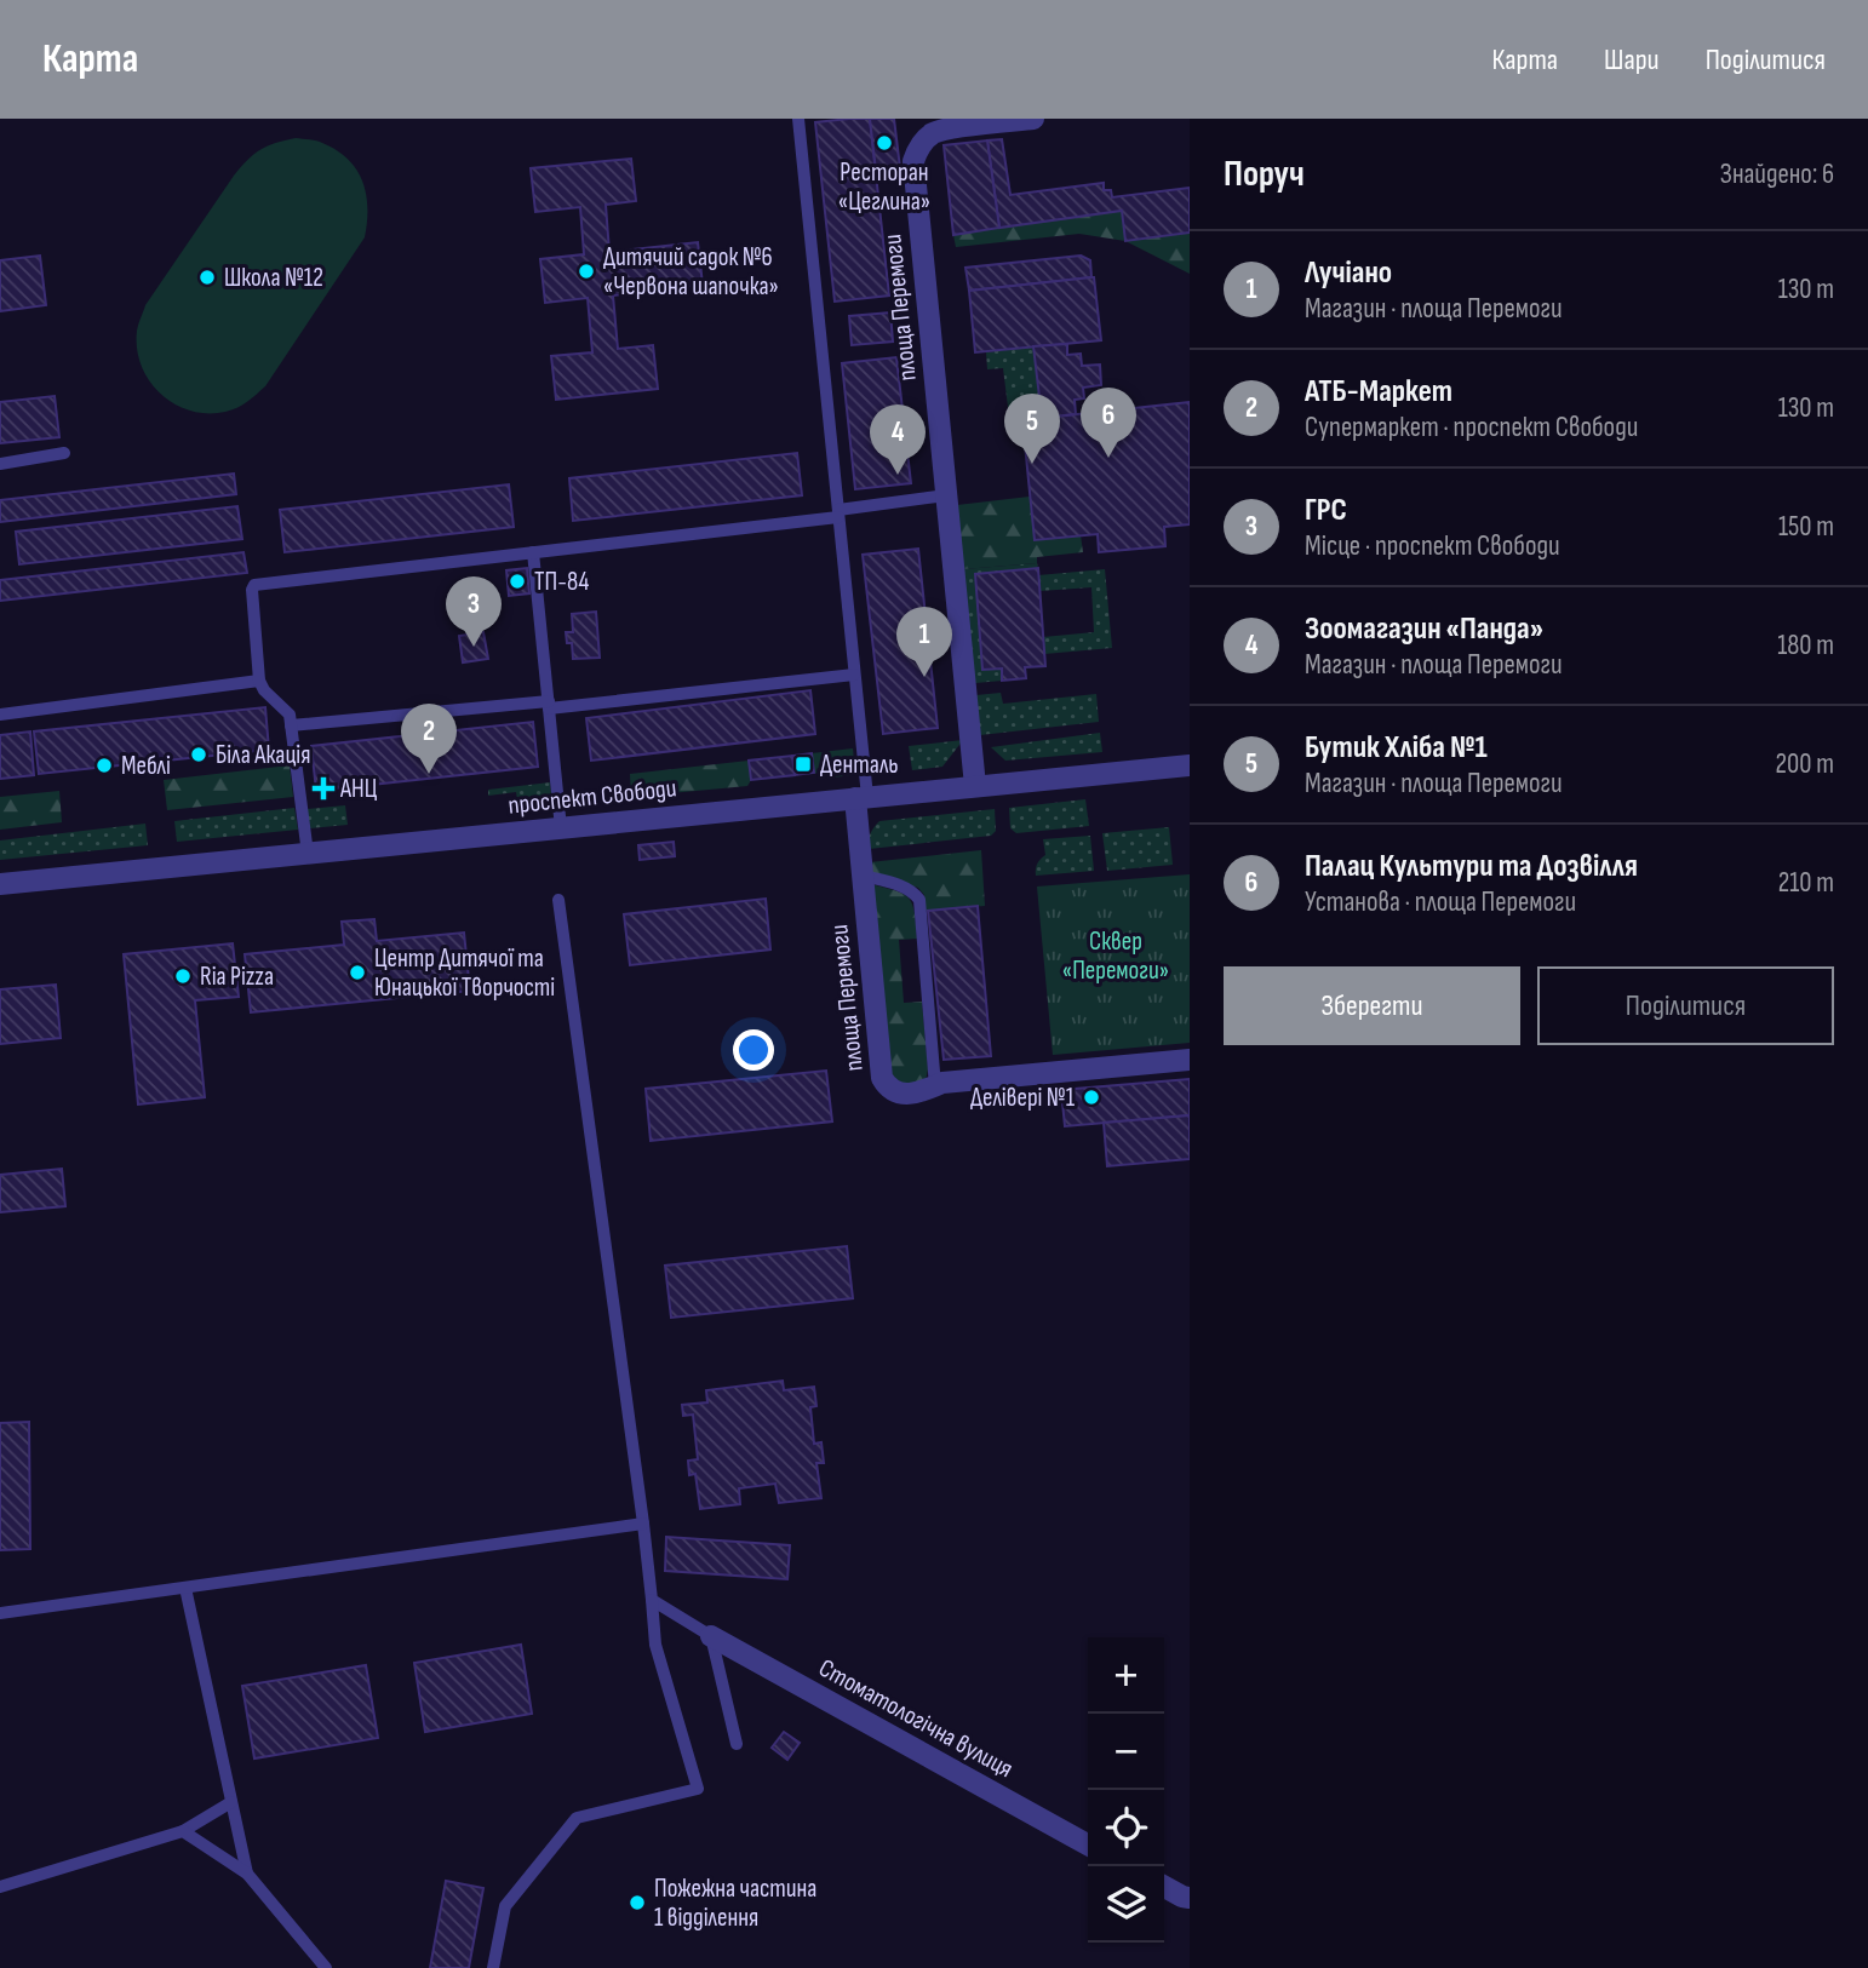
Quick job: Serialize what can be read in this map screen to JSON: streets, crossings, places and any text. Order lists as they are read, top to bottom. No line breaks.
{"streets":{"street":["площа Перемоги","проспект Свободи","Стоматологічна вулиця"]},"crossings":[["площа Перемоги","проспект Свободи"]],"parks":["Сквер «Перемоги»"],"places":{"other":["Ресторан «Цеглина»","Дитячий садок №6 «Червона шапочка»","Школа №12","ТП-84","Біла Акація","Меблі","Центр Дитячої та Юнацької Творчості","Ria Pizza","Делівері №1","Пожежна частина 1 відділення"],"transit":["Денталь"],"health":["АНЦ"]},"page":{"header":"Карта","nav":["Карта","Шари","Поділитися"],"heading":["Поруч","Знайдено: 6"],"list":[{"mark":"1","name":"Лучіано","note":"Магазин · площа Перемоги","value":"130 m"},{"mark":"2","name":"АТБ-Маркет","note":"Супермаркет · проспект Свободи","value":"130 m"},{"mark":"3","name":"ГРС","note":"Місце · проспект Свободи","value":"150 m"},{"mark":"4","name":"Зоомагазин «Панда»","note":"Магазин · площа Перемоги","value":"180 m"},{"mark":"5","name":"Бутик Хліба №1","note":"Магазин · площа Перемоги","value":"200 m"},{"mark":"6","name":"Палац Культури та Дозвілля","note":"Установа · площа Перемоги","value":"210 m"}],"pins":["6","5","4","3","1","2"],"buttons":["Зберегти","Поділитися"],"map_buttons":["+","−"]}}
